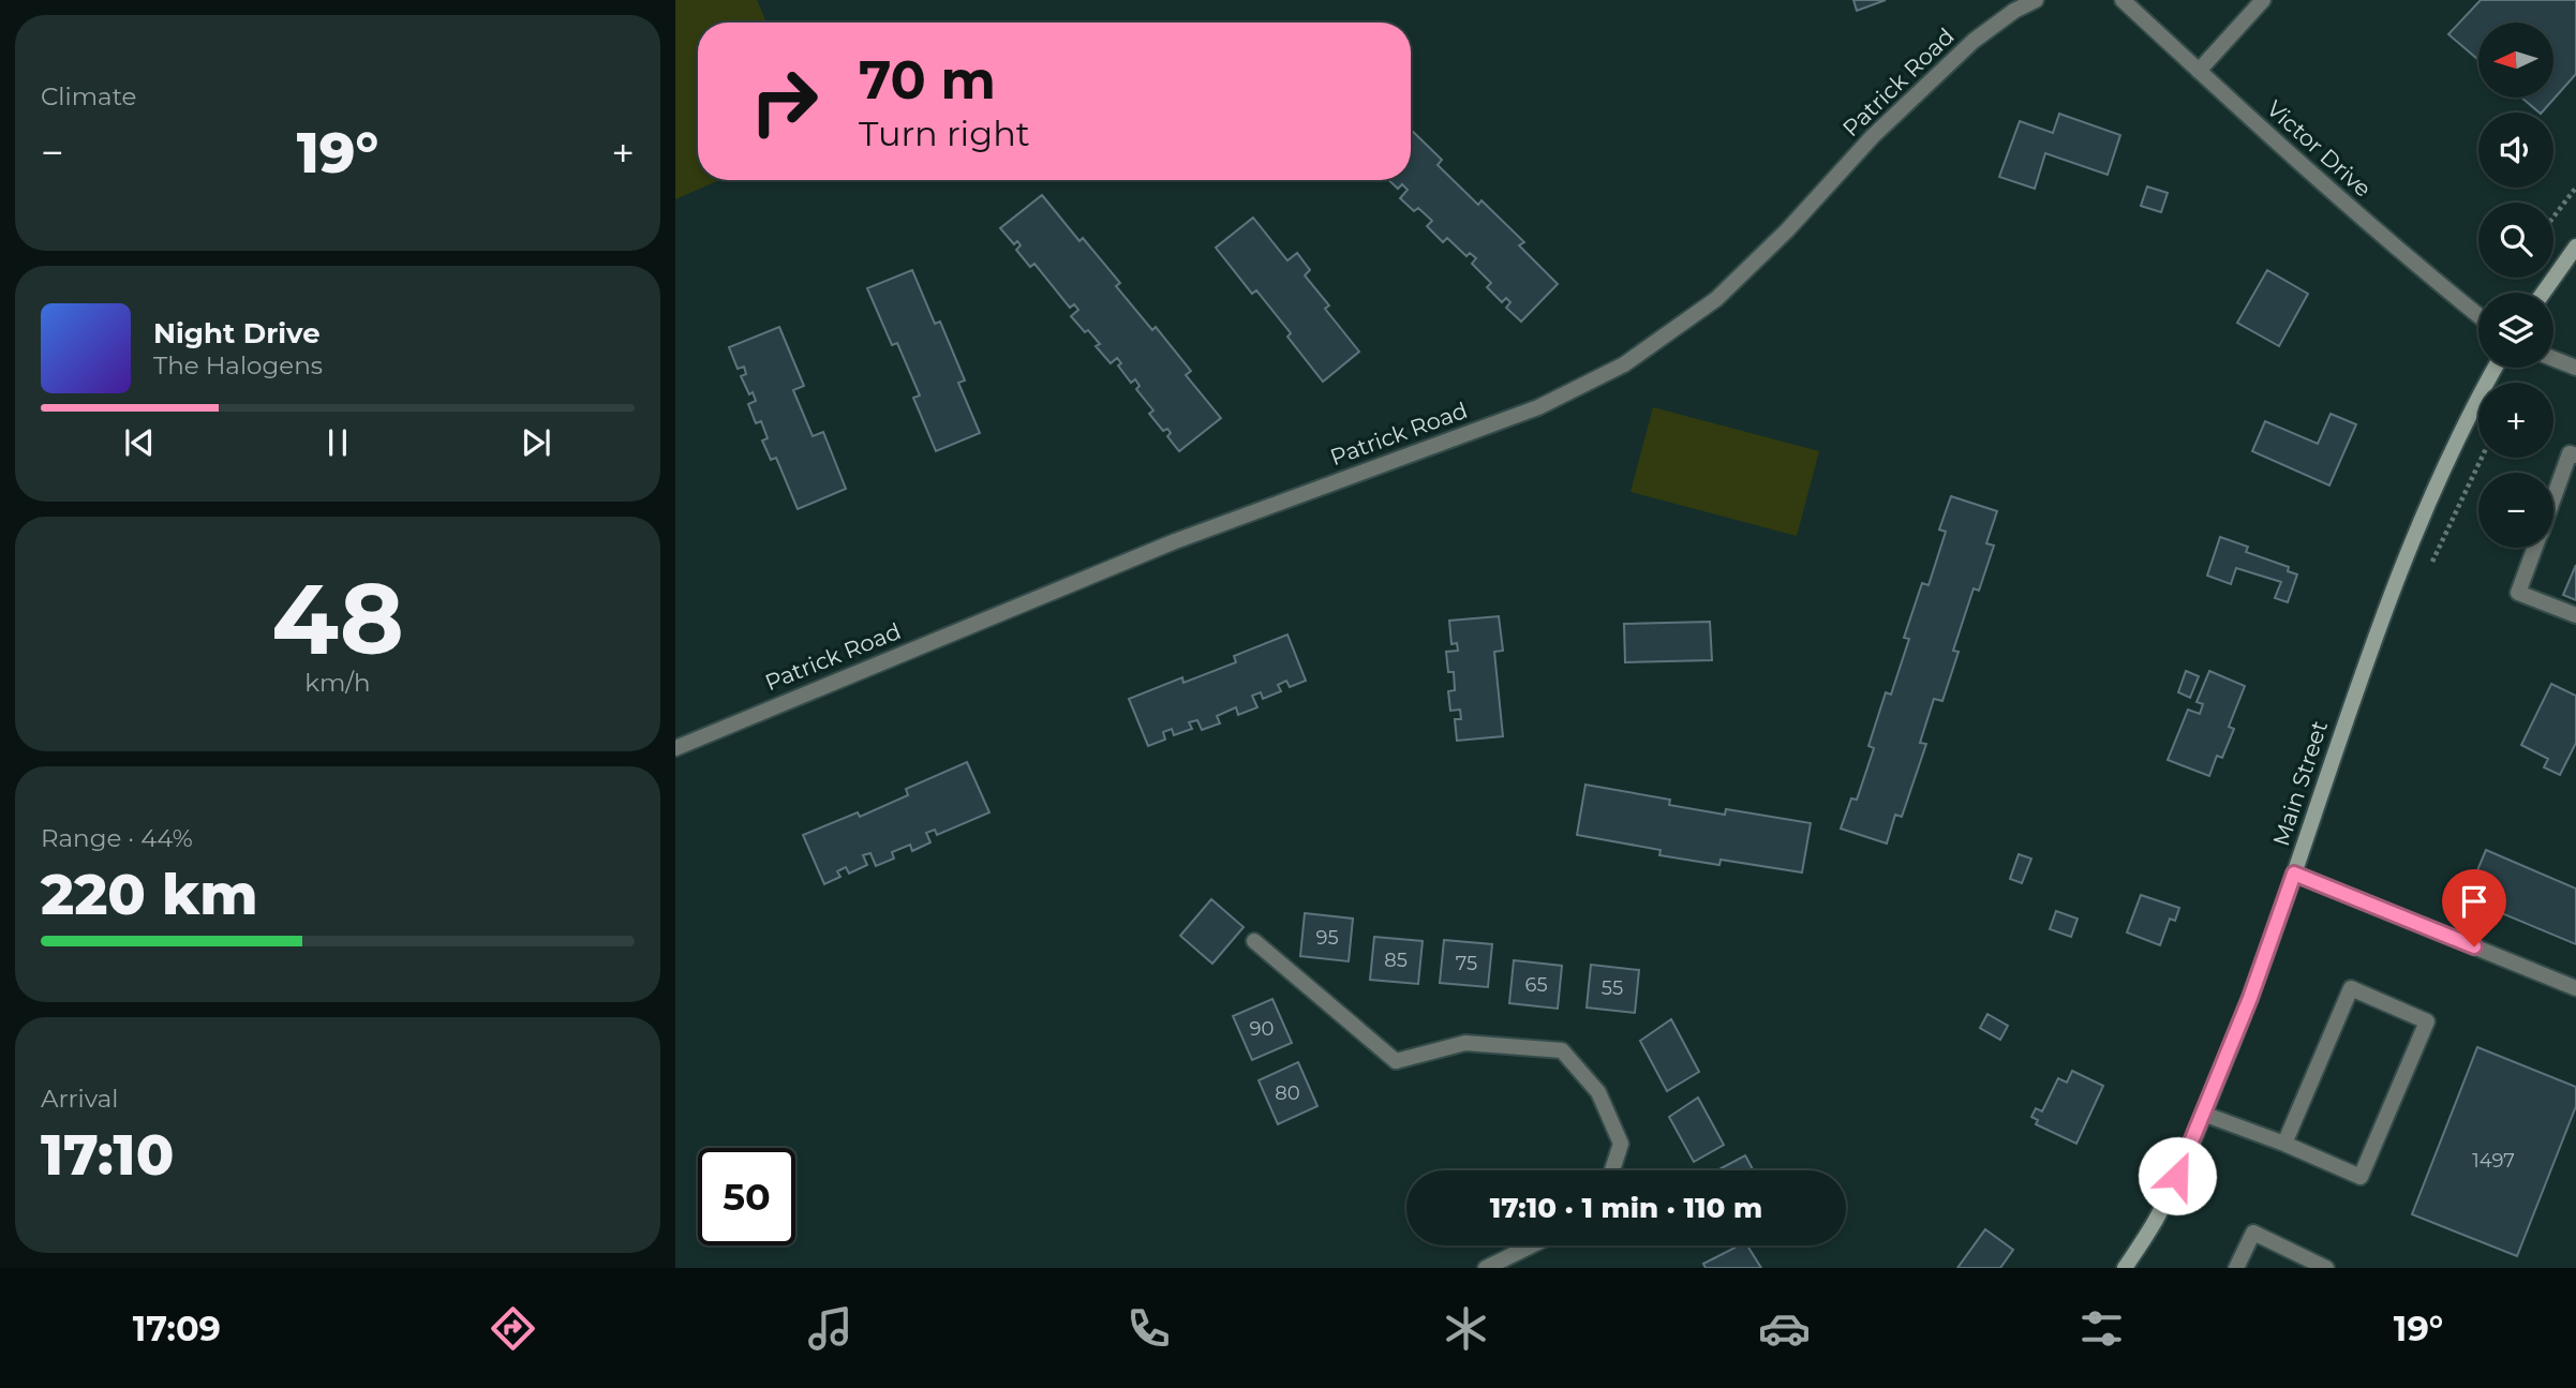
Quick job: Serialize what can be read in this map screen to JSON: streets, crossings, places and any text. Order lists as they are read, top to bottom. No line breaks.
{"streets":{"main road":["Main Street"],"street":["Patrick Road","Victor Drive"]},"house_numbers":["95","85","75","65","55","90","80","1497"],"north":"left","page":{"tile":["Climate",["48","km/h"],["Range · 44%","220 km"],["Arrival","17:10"]],"map_buttons":["+","−"],"turn":["70 m","Turn right"],"heat":["−","19°","+"],"song":["Night Drive","The Halogens"],"limit":"50","trip":"17:10 · 1 min · 110 m","tabs":["17:09","19°"]}}
